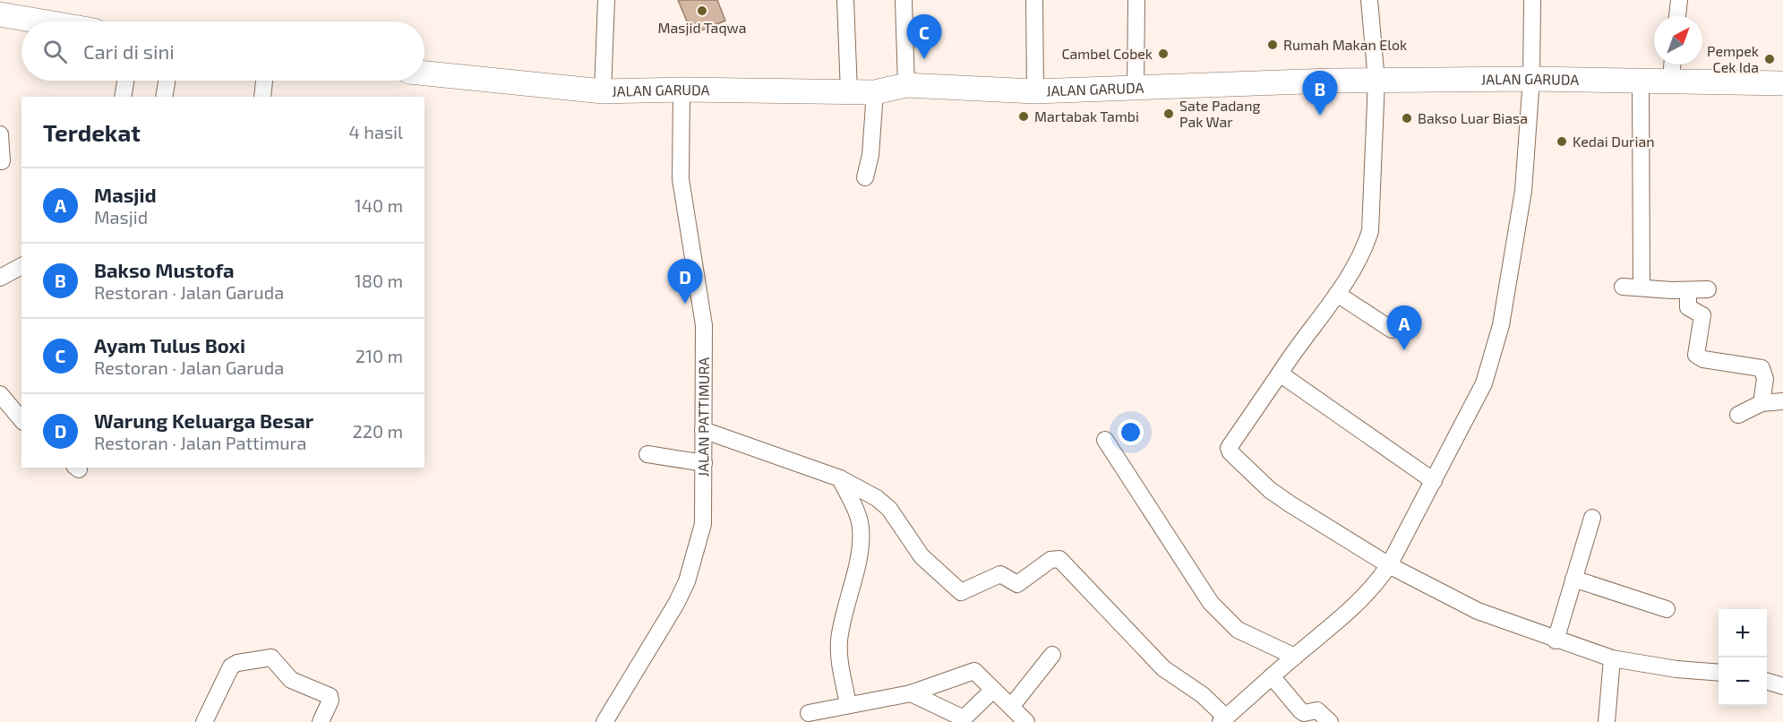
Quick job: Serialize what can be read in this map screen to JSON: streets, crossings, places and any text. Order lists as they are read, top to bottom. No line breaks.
{"streets":{"highway":["JALAN GARUDA"],"street":["JALAN PATTIMURA"]},"crossings":[["JALAN GARUDA","JALAN PATTIMURA"]],"places":["Masjid Taqwa","Rumah Makan Elok","Cambel Cobek","Pempek Cek Ida","Sate Padang Pak War","Martabak Tambi","Bakso Luar Biasa","Kedai Durian"],"north":"top right","page":{"pins":["C","B","D","A"],"search":"Cari di sini","heading":["Terdekat","4 hasil"],"list":[{"mark":"A","name":"Masjid","note":"Masjid","value":"140 m"},{"mark":"B","name":"Bakso Mustofa","note":"Restoran · Jalan Garuda","value":"180 m"},{"mark":"C","name":"Ayam Tulus Boxi","note":"Restoran · Jalan Garuda","value":"210 m"},{"mark":"D","name":"Warung Keluarga Besar","note":"Restoran · Jalan Pattimura","value":"220 m"}],"map_buttons":["+","−"]}}
